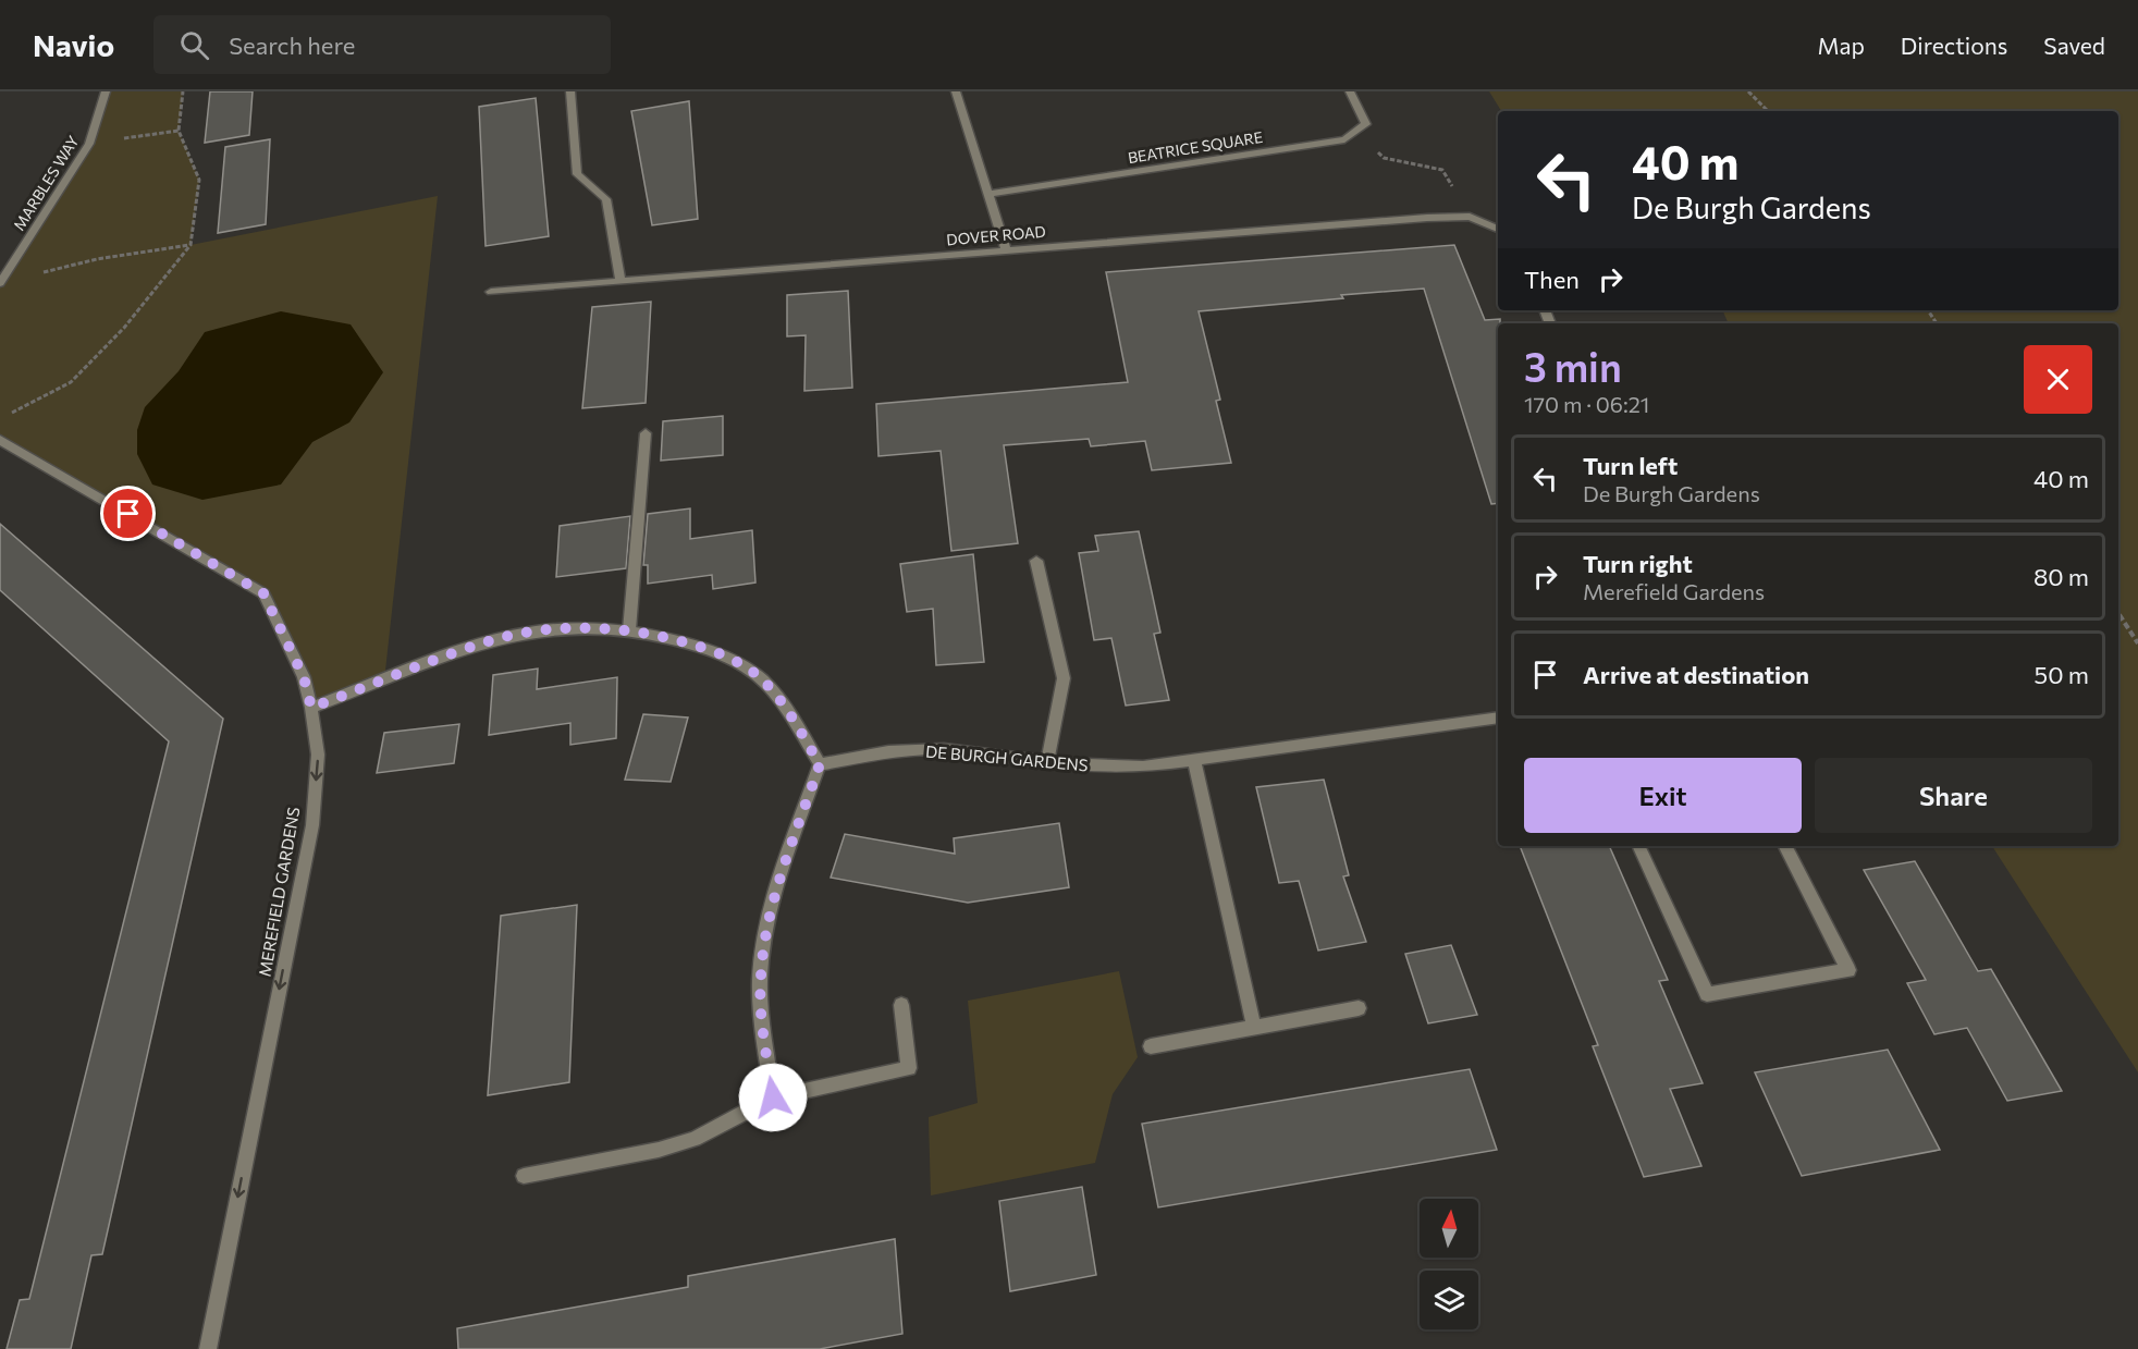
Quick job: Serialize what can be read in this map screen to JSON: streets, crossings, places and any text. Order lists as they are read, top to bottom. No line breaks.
{"streets":{"street":["BEATRICE SQUARE","MARBLES WAY","DOVER ROAD","DE BURGH GARDENS","MEREFIELD GARDENS"]},"one_way":["MEREFIELD GARDENS"],"north":"top","page":{"header":"Navio","search":"Search here","nav":["Map","Directions","Saved"],"turn":["40 m","De Burgh Gardens"],"then":"Then","heading":["3 min","170 m · 06:21"],"list":[{"name":"Turn left","note":"De Burgh Gardens","value":"40 m"},{"name":"Turn right","note":"Merefield Gardens","value":"80 m"},{"name":"Arrive at destination","value":"50 m"}],"buttons":["Exit","Share"]}}
